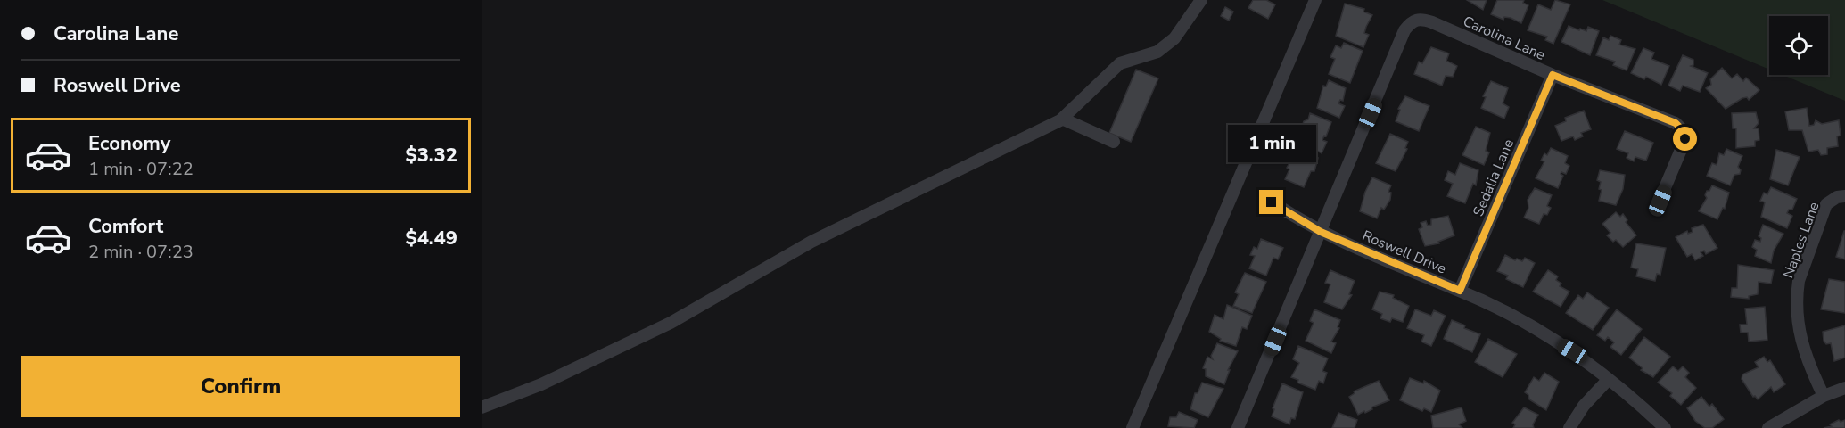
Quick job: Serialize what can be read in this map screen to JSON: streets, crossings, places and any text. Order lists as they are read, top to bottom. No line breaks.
{"streets":{"street":["Carolina Lane","Sedalia Lane","Naples Lane","Roswell Drive"]},"crossings":[["Carolina Lane","Sedalia Lane"],["Carolina Lane","Roswell Drive"],["Sedalia Lane","Roswell Drive"]],"page":{"banner":["Carolina Lane","Roswell Drive"],"list":[{"name":"Economy","note":"1 min · 07:22","value":"$3.32"},{"name":"Comfort","note":"2 min · 07:23","value":"$4.49"}],"bubble":"1 min","buttons":"Confirm"}}
